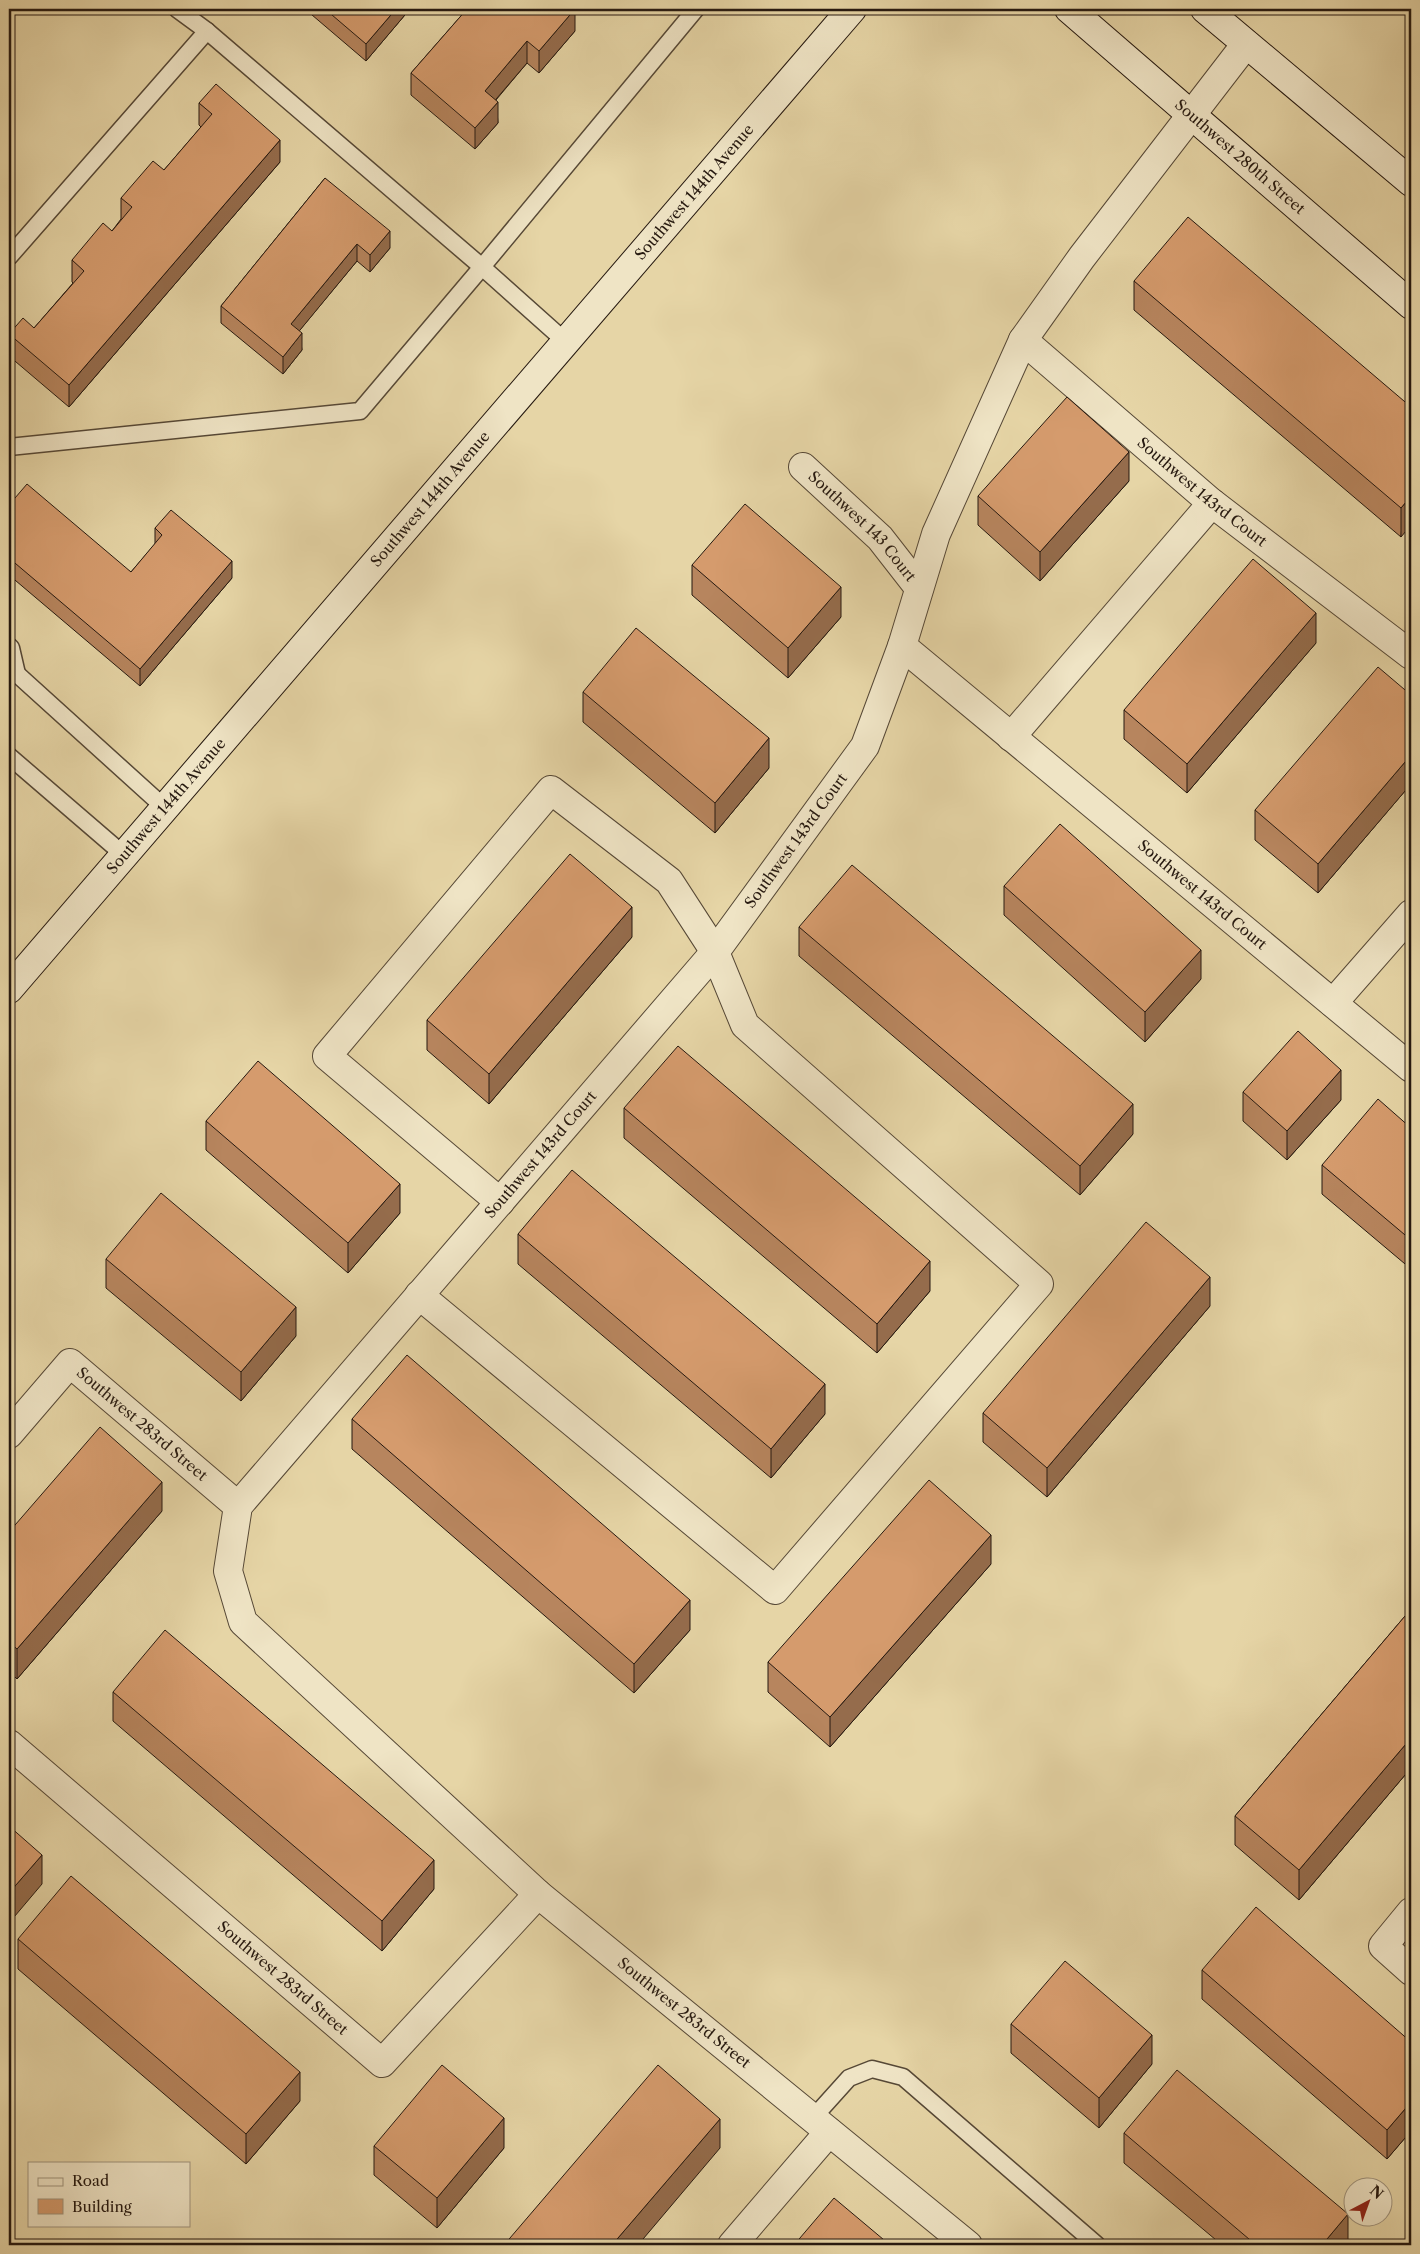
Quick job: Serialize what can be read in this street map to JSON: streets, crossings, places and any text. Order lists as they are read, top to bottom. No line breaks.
{"streets":{"street":["Southwest 280th Street","Southwest 144th Avenue","Southwest 143rd Court","Southwest 143 Court","Southwest 283rd Street"]},"crossings":[["Southwest 280th Street","Southwest 143rd Court"],["Southwest 143rd Court","Southwest 143 Court"],["Southwest 143rd Court","Southwest 283rd Street"]],"legend":["Road","Building"],"north":"top right"}
